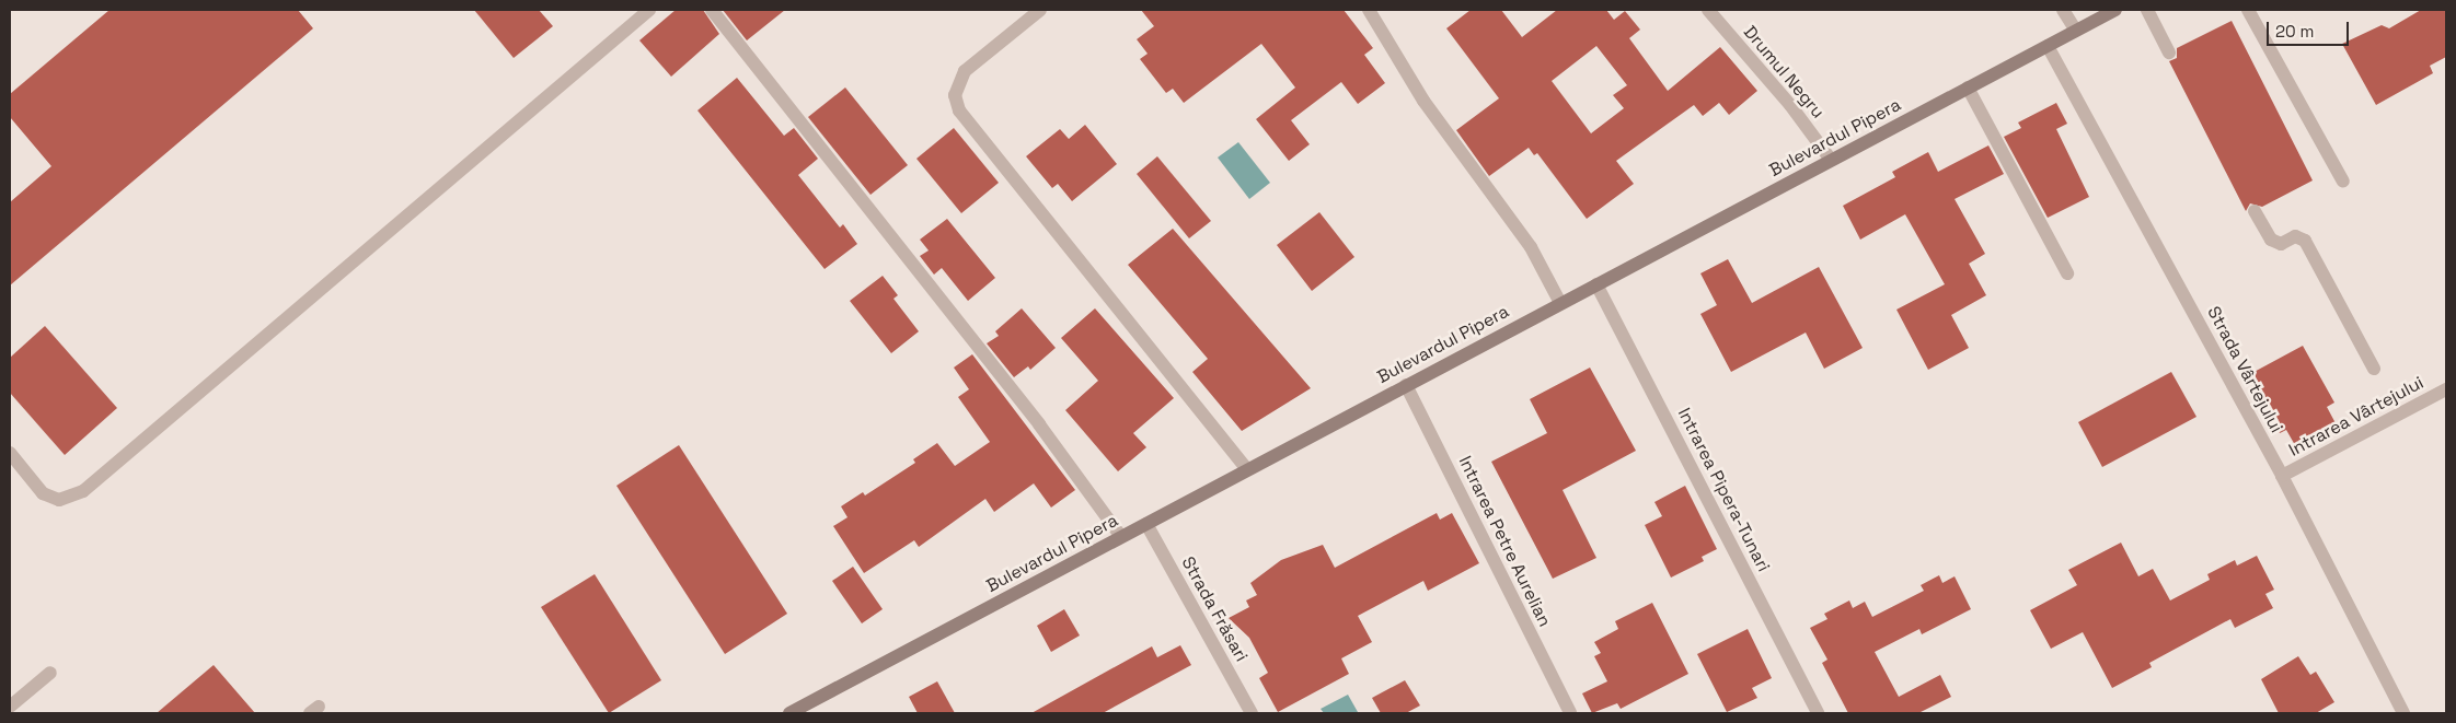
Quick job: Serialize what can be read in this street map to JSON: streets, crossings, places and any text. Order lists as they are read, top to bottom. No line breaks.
{"streets":{"main road":["Bulevardul Pipera"],"street":["Drumul Negru","Strada Vârtejului","Intrarea Vârtejului","Intrarea Pipera-Tunari","Intrarea Petre Aurelian","Strada Frăsari"]},"crossings":[["Drumul Negru","Bulevardul Pipera"],["Bulevardul Pipera","Strada Vârtejului"],["Bulevardul Pipera","Intrarea Pipera-Tunari"],["Bulevardul Pipera","Intrarea Petre Aurelian"],["Bulevardul Pipera","Strada Frăsari"],["Strada Vârtejului","Intrarea Vârtejului"]],"scale_bar":"20 m"}
